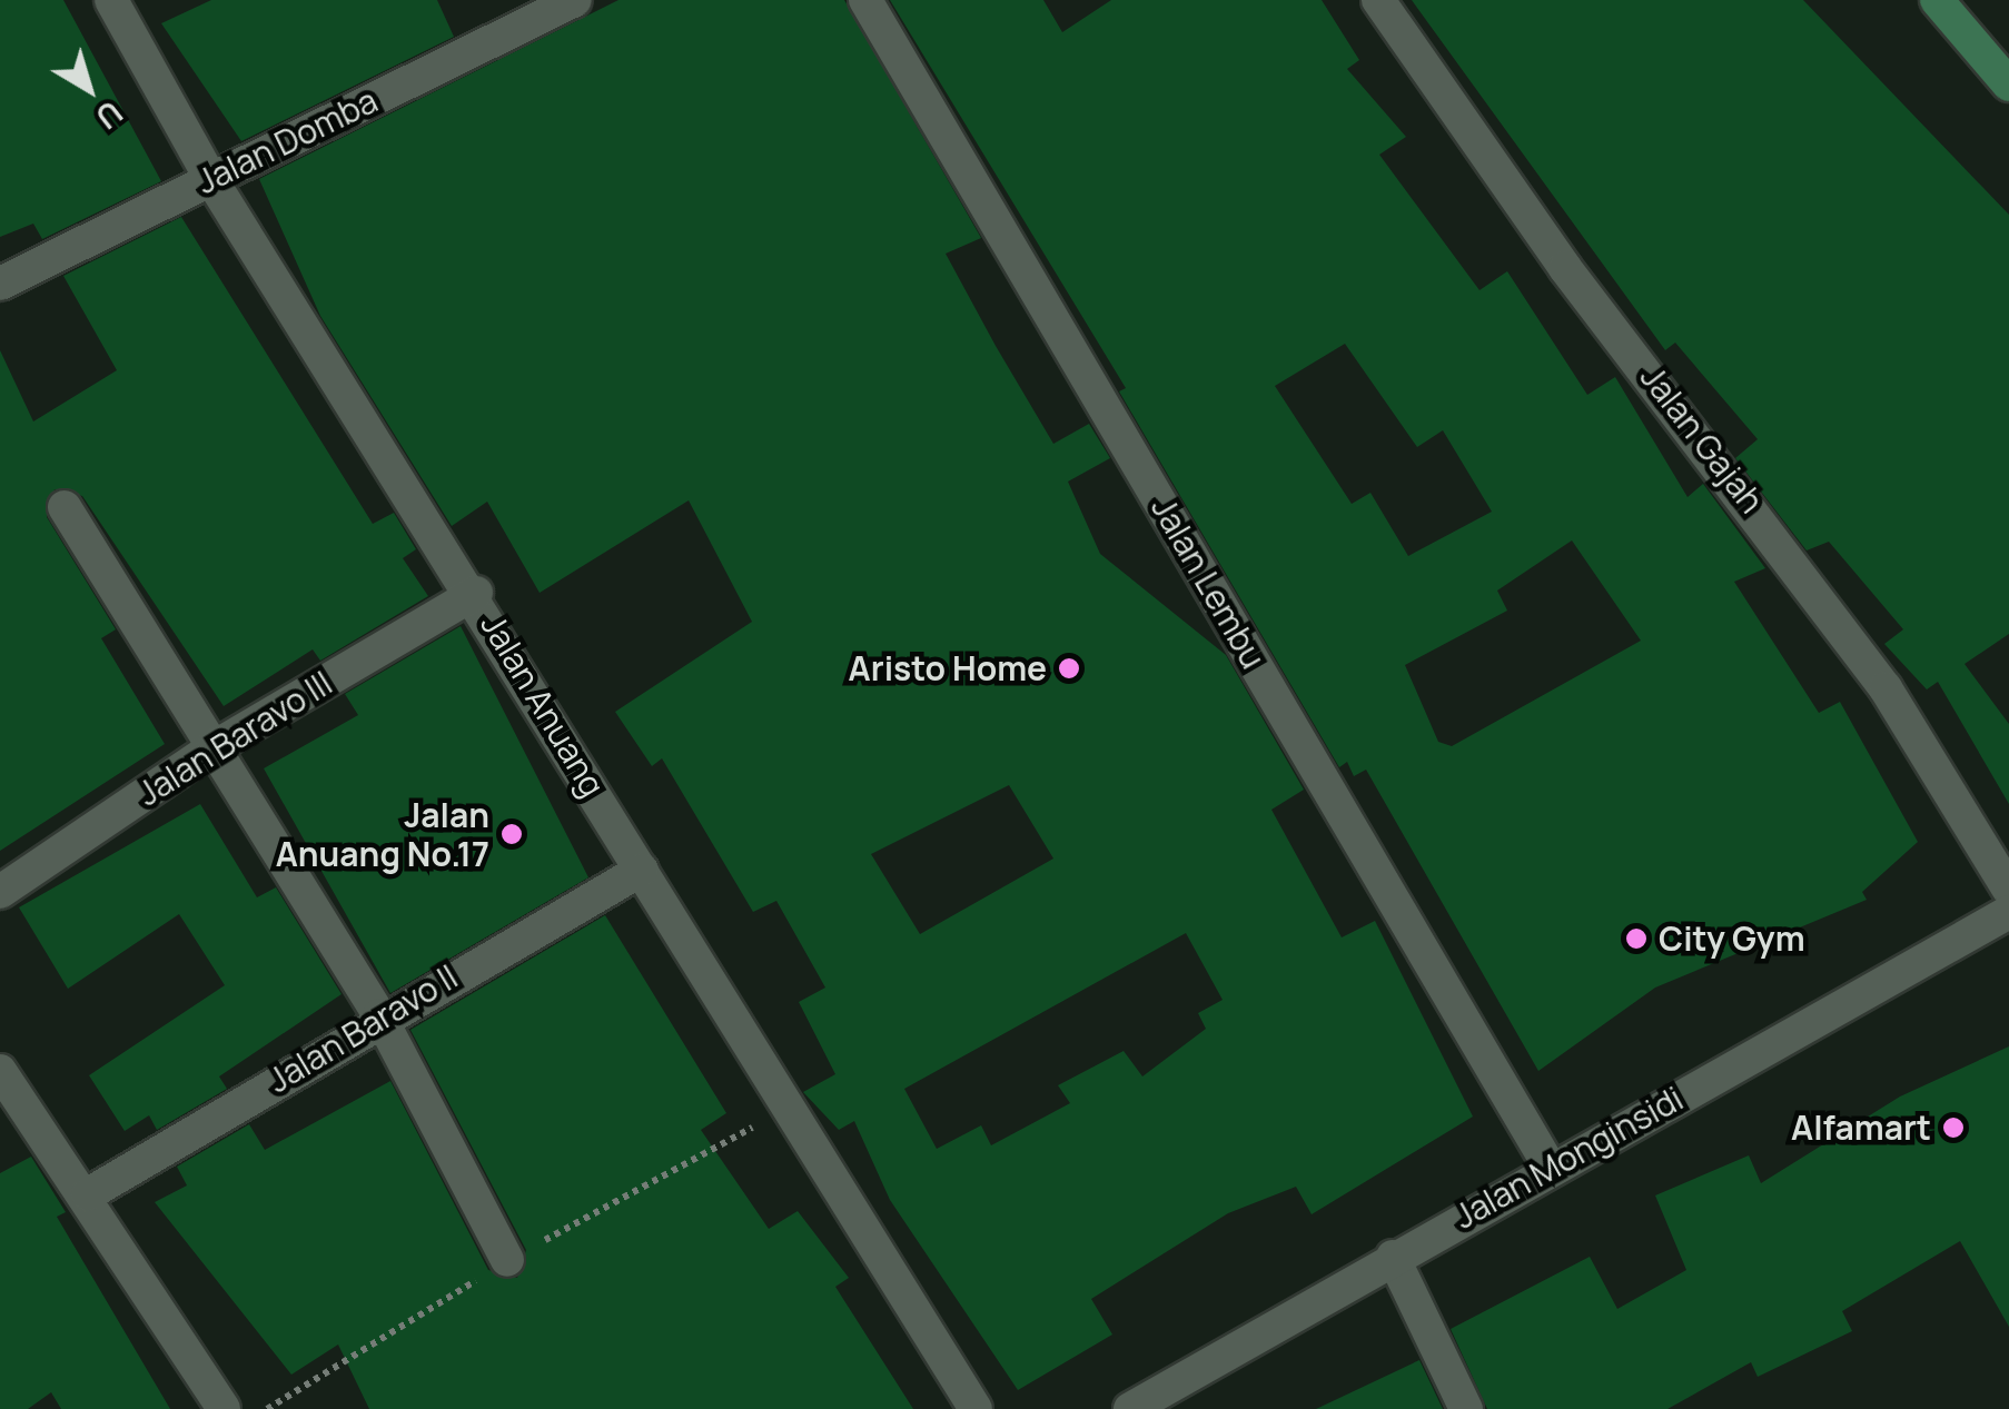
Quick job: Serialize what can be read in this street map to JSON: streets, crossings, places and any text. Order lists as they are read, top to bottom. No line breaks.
{"streets":{"street":["Jalan Domba","Jalan Gajah","Jalan Lembu","Jalan Anuang","Jalan Baravo III","Jalan Baravo II","Jalan Monginsidi"]},"crossings":[["Jalan Domba","Jalan Anuang"],["Jalan Lembu","Jalan Monginsidi"],["Jalan Anuang","Jalan Baravo III"],["Jalan Anuang","Jalan Baravo II"]],"places":["Aristo Home","Jalan Anuang No.17","City Gym","Alfamart"],"north":"bottom right"}
